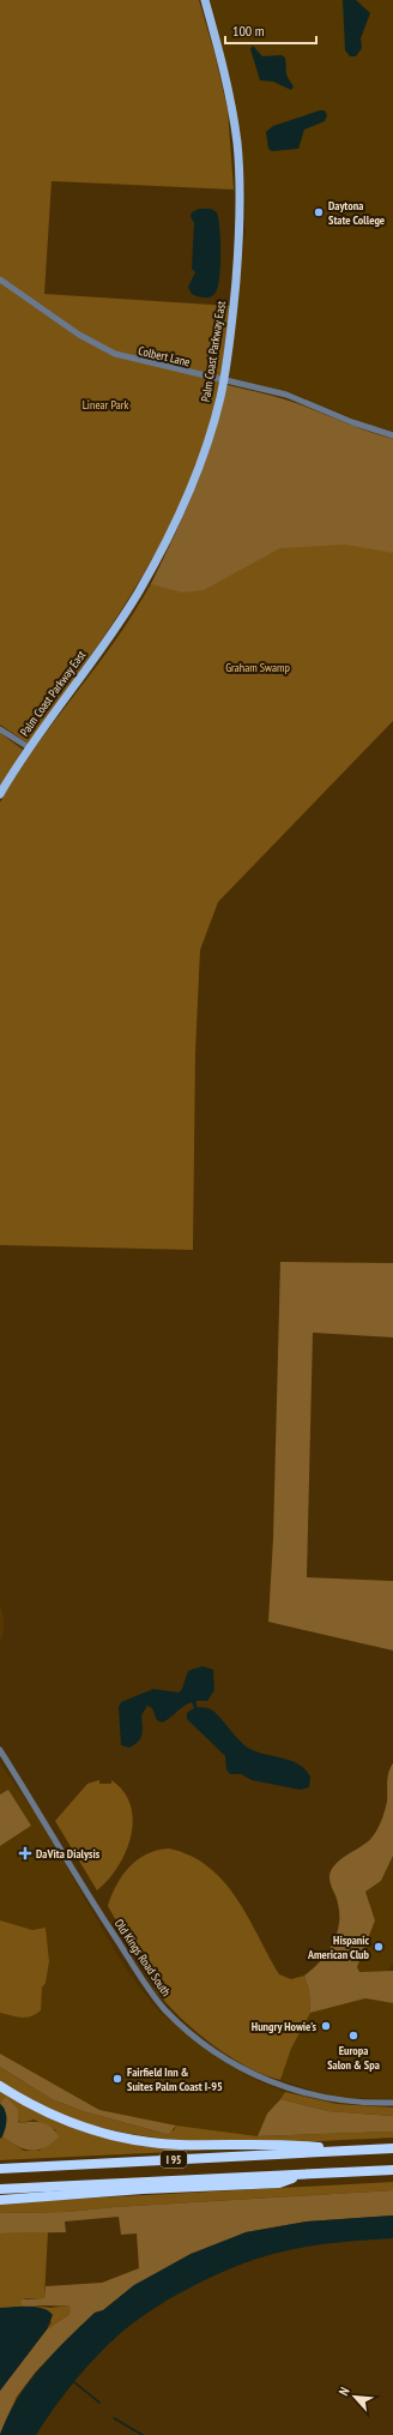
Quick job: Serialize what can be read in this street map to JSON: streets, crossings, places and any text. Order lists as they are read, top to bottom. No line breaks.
{"streets":{"highway":["I 95"],"main road":["Palm Coast Parkway East"],"street":["Colbert Lane","Old Kings Road South"]},"crossings":[["Palm Coast Parkway East","Colbert Lane"]],"parks":["Linear Park","Graham Swamp"],"places":{"other":["Daytona State College","Hispanic American Club","Hungry Howie's","Europa Salon & Spa","Fairfield Inn & Suites Palm Coast I-95"],"health":["DaVita Dialysis"]},"scale_bar":"100 m","north":"top left"}
